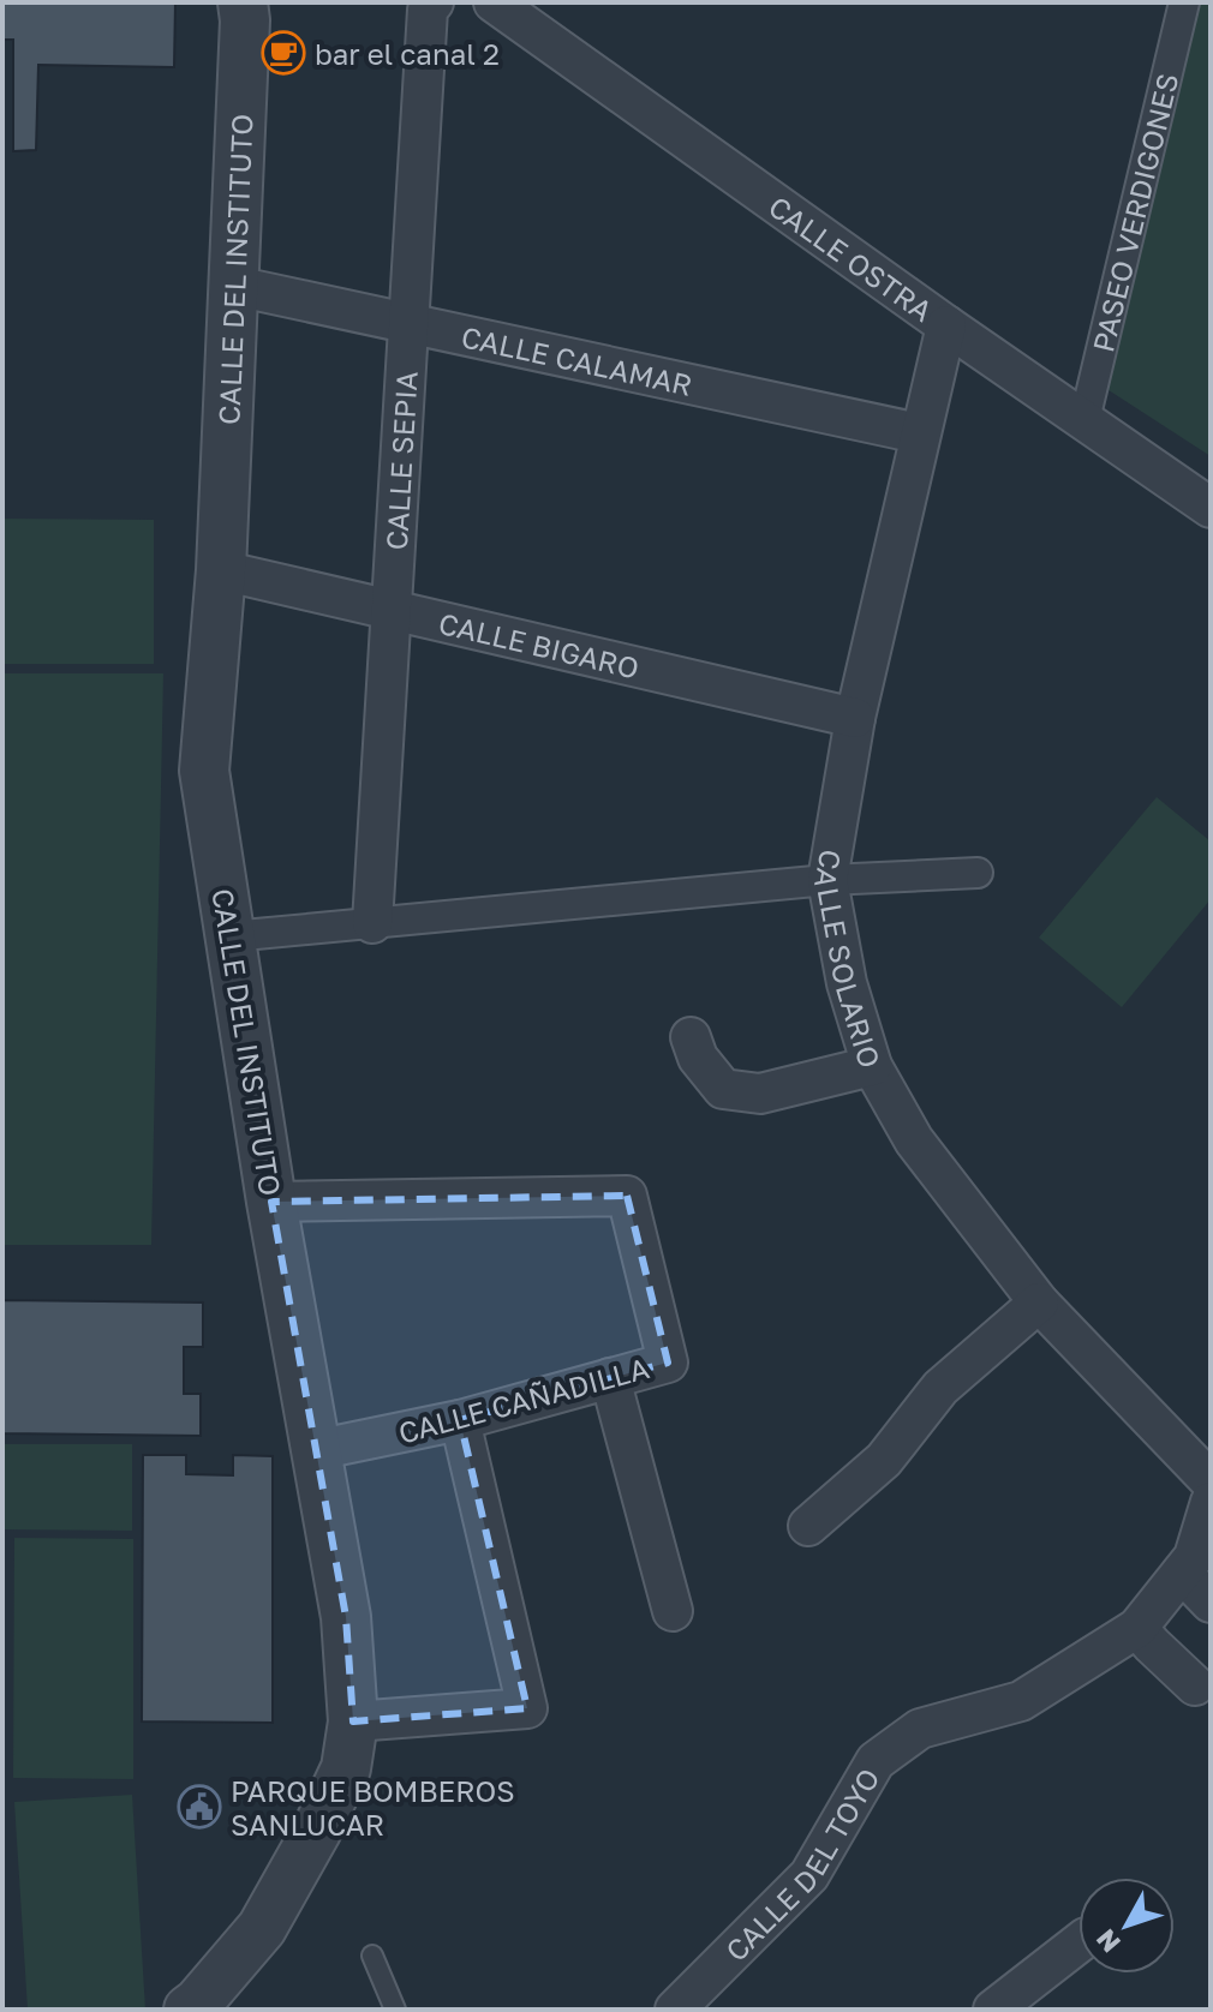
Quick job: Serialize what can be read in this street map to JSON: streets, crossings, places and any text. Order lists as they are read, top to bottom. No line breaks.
{"streets":{"street":["PASEO VERDIGONES","CALLE OSTRA","CALLE DEL INSTITUTO","CALLE CALAMAR","CALLE SEPIA","CALLE BIGARO","CALLE SOLARIO","CALLE CAÑADILLA","CALLE DEL TOYO"]},"crossings":[["PASEO VERDIGONES","CALLE OSTRA"],["CALLE OSTRA","CALLE SOLARIO"],["CALLE DEL INSTITUTO","CALLE CALAMAR"],["CALLE DEL INSTITUTO","CALLE BIGARO"],["CALLE DEL INSTITUTO","CALLE CAÑADILLA"],["CALLE CALAMAR","CALLE SEPIA"],["CALLE CALAMAR","CALLE SOLARIO"],["CALLE SEPIA","CALLE BIGARO"],["CALLE BIGARO","CALLE SOLARIO"]],"places":{"cafe":["bar el canal 2"],"public building":["PARQUE BOMBEROS SANLUCAR"]},"north":"bottom left"}
